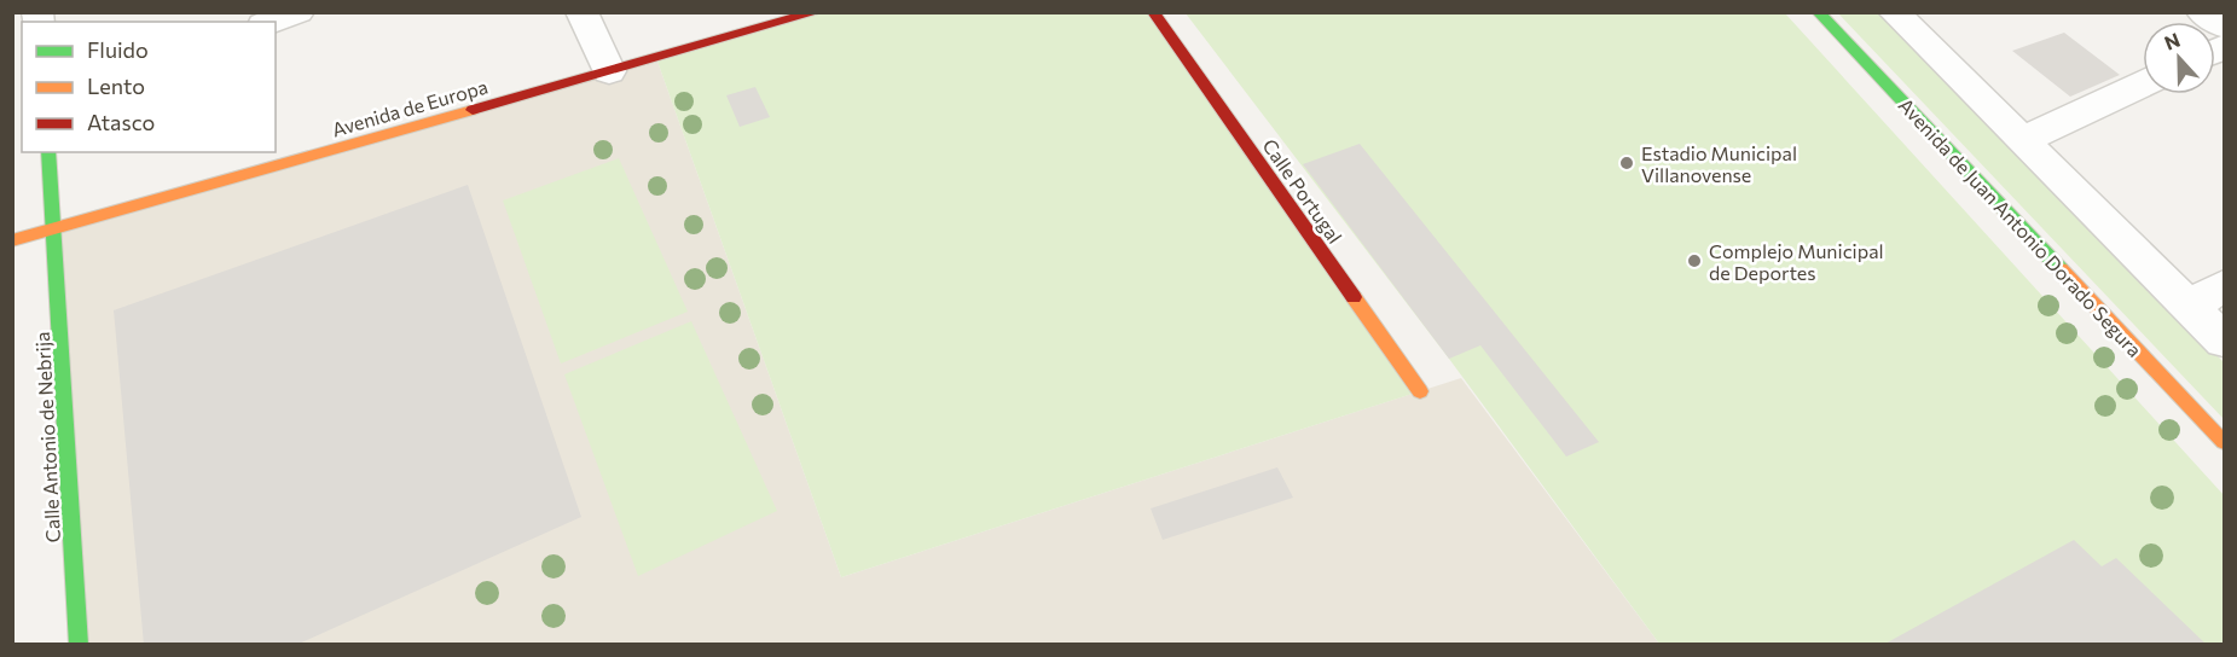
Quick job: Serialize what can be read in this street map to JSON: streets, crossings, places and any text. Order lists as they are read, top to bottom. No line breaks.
{"streets":{"street":["Avenida de Europa","Calle Portugal","Avenida de Juan Antonio Dorado Segura","Calle Antonio de Nebrija"]},"crossings":[["Avenida de Europa","Calle Antonio de Nebrija"]],"places":["Estadio Municipal Villanovense","Complejo Municipal de Deportes"],"legend":["Fluido","Lento","Atasco"],"north":"top"}
